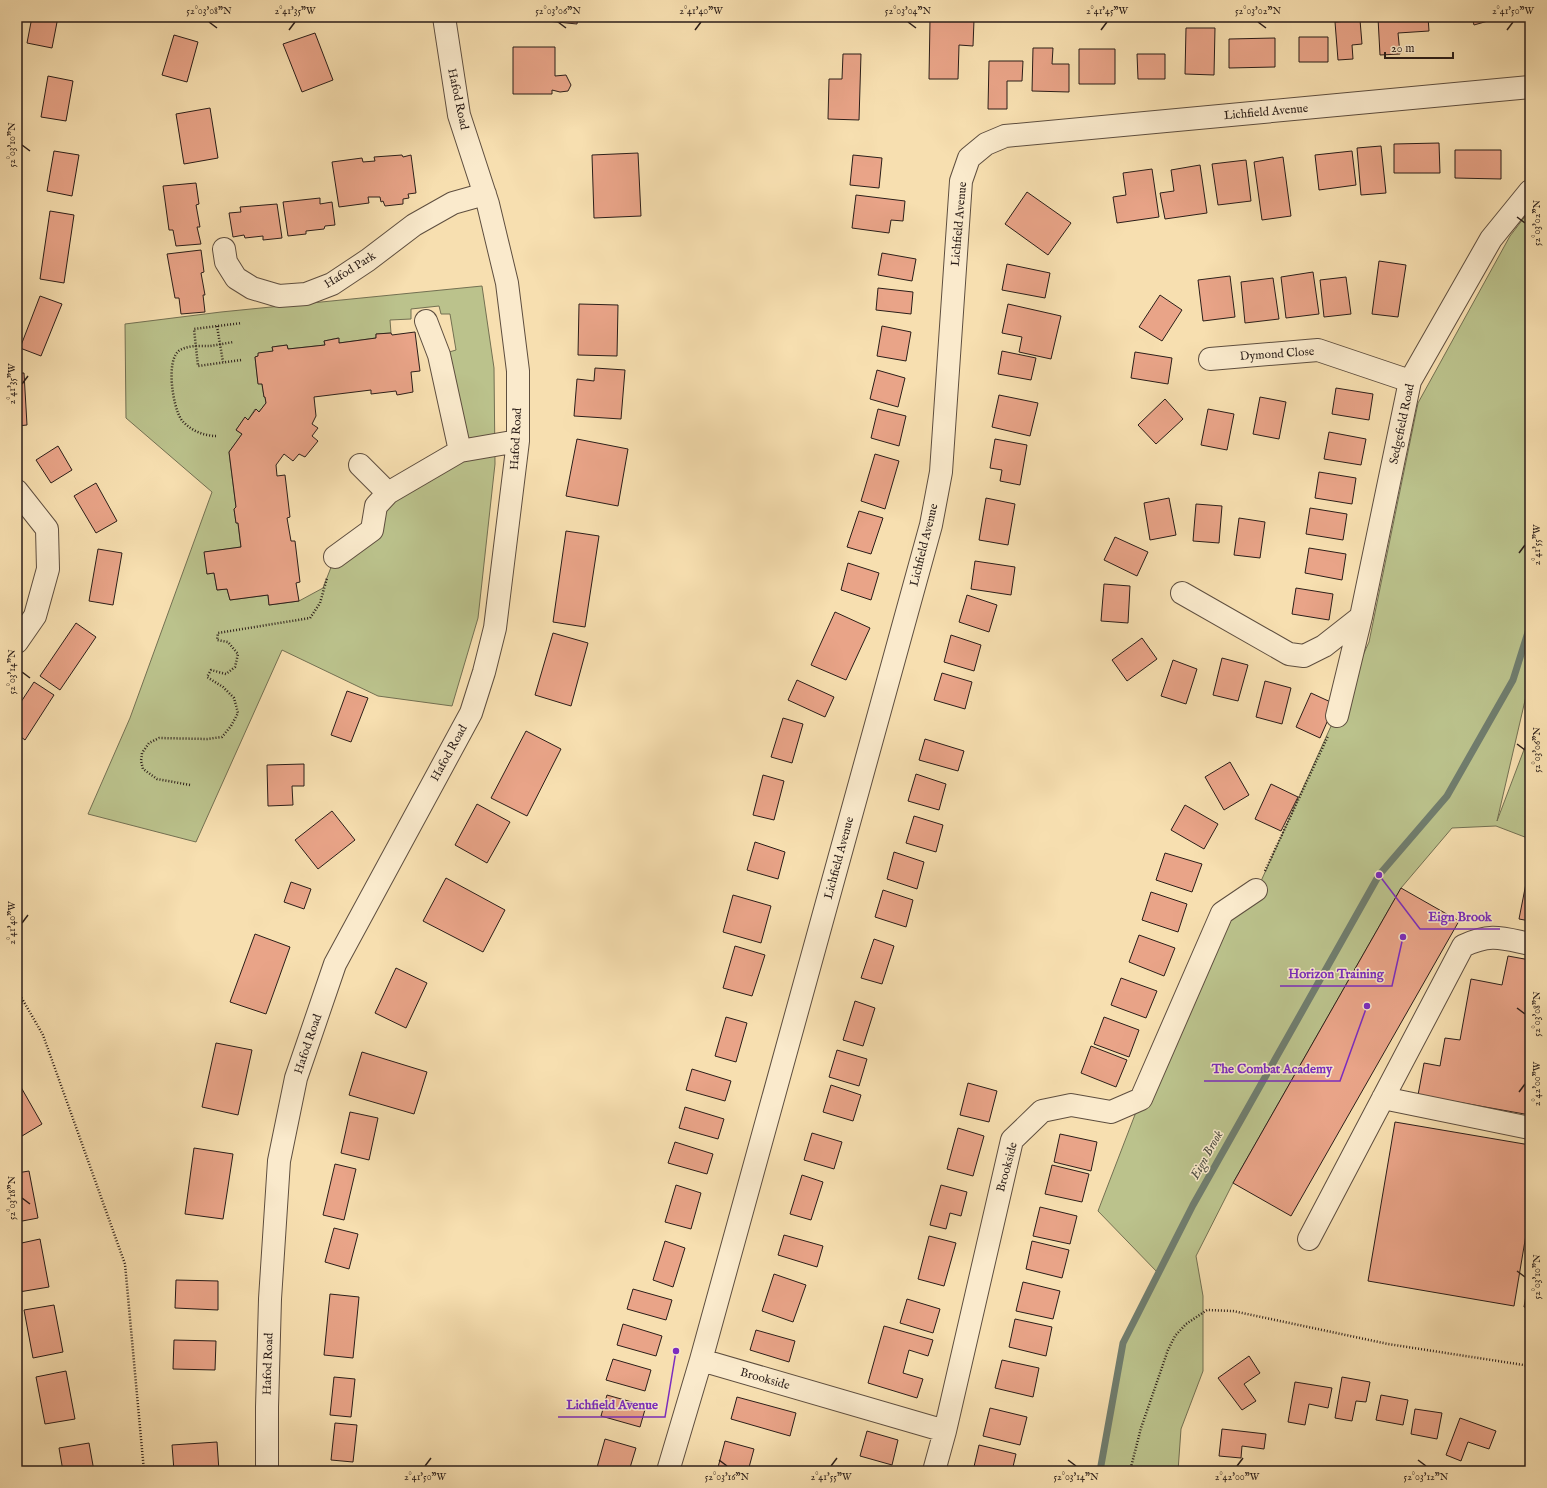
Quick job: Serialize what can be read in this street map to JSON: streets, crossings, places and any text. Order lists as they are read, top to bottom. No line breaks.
{"streets":{"street":["Hafod Road","Lichfield Avenue","Hafod Park","Dymond Close","Sedgefield Road","Brookside"]},"crossings":[["Hafod Road","Hafod Park"],["Lichfield Avenue","Brookside"],["Dymond Close","Sedgefield Road"]],"water":["Eign Brook"],"places":["Eign Brook","Horizon Training","The Combat Academy","Lichfield Avenue"],"scale_bar":"20 m","coordinates":["52°03'08\"N","2°41'35\"W","52°03'06\"N","2°41'40\"W","52°03'04\"N","2°41'45\"W","52°03'02\"N","2°41'50\"W","52°03'10\"N","2°41'55\"W","52°03'14\"N","2°42'00\"W","52°03'18\"N","52°03'16\"N","52°03'12\"N"]}
